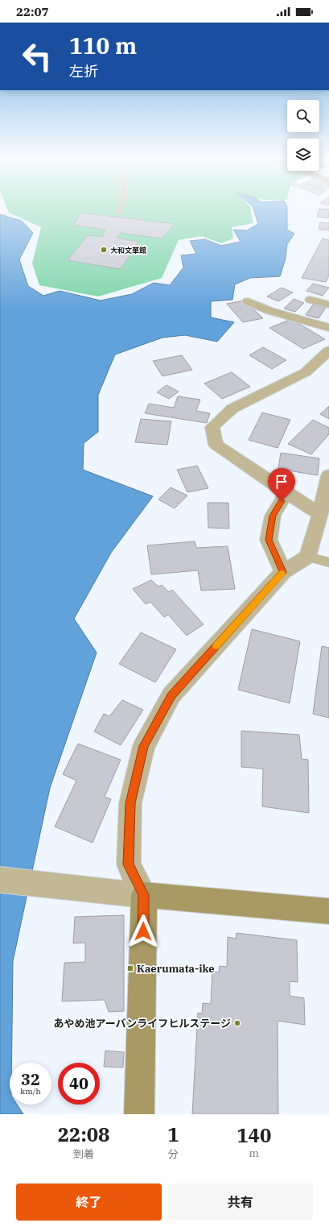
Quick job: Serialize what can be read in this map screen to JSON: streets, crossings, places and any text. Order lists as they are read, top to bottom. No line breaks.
{"places":{"other":["大和文華館","あやめ池アーバンライフヒルステージ"],"transit":["Kaerumata-ike"]},"page":{"status":"22:07","turn":["110 m","左折"],"speed":"32 km/h","limit":"40","eta":["22:08","到着","1","分","140","m"],"buttons":["終了","共有"]}}
